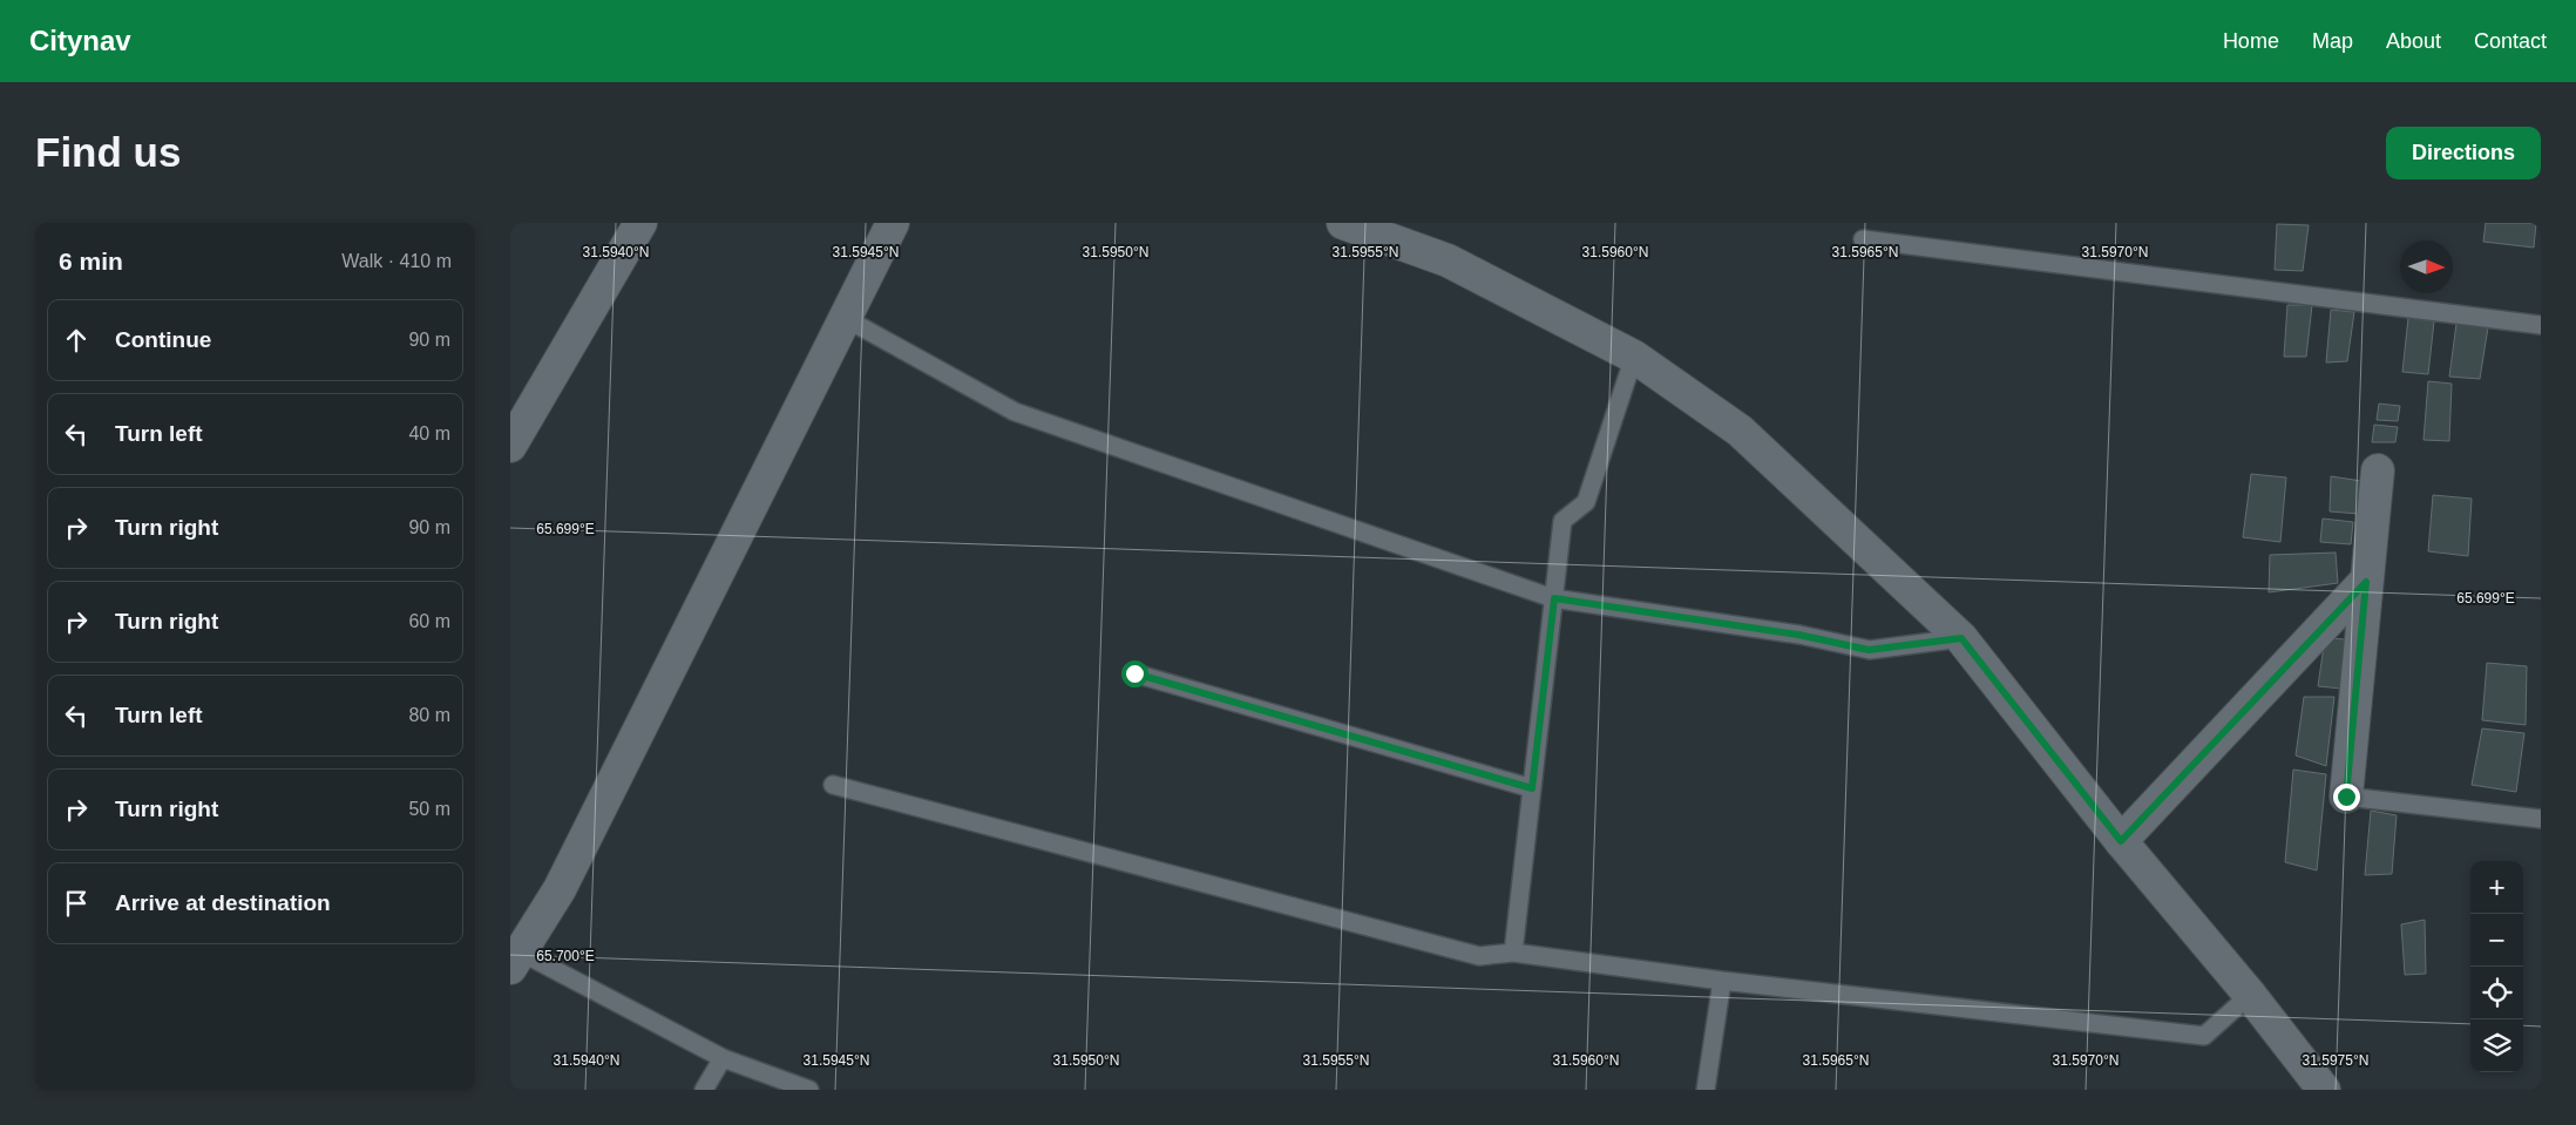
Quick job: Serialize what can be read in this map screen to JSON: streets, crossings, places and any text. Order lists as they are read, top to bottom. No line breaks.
{"north":"right","page":{"header":"Citynav","nav":["Home","Map","About","Contact"],"buttons":"Directions","title":"Find us","heading":["6 min","Walk · 410 m"],"list":[["Continue","90 m"],["Turn left","40 m"],["Turn right","90 m"],["Turn right","60 m"],["Turn left","80 m"],["Turn right","50 m"],"Arrive at destination"],"map_buttons":["+","−"]},"coordinates":["31.5940°N","31.5945°N","31.5950°N","31.5955°N","31.5960°N","31.5965°N","31.5970°N","65.699°E","65.700°E","31.5975°N"]}
